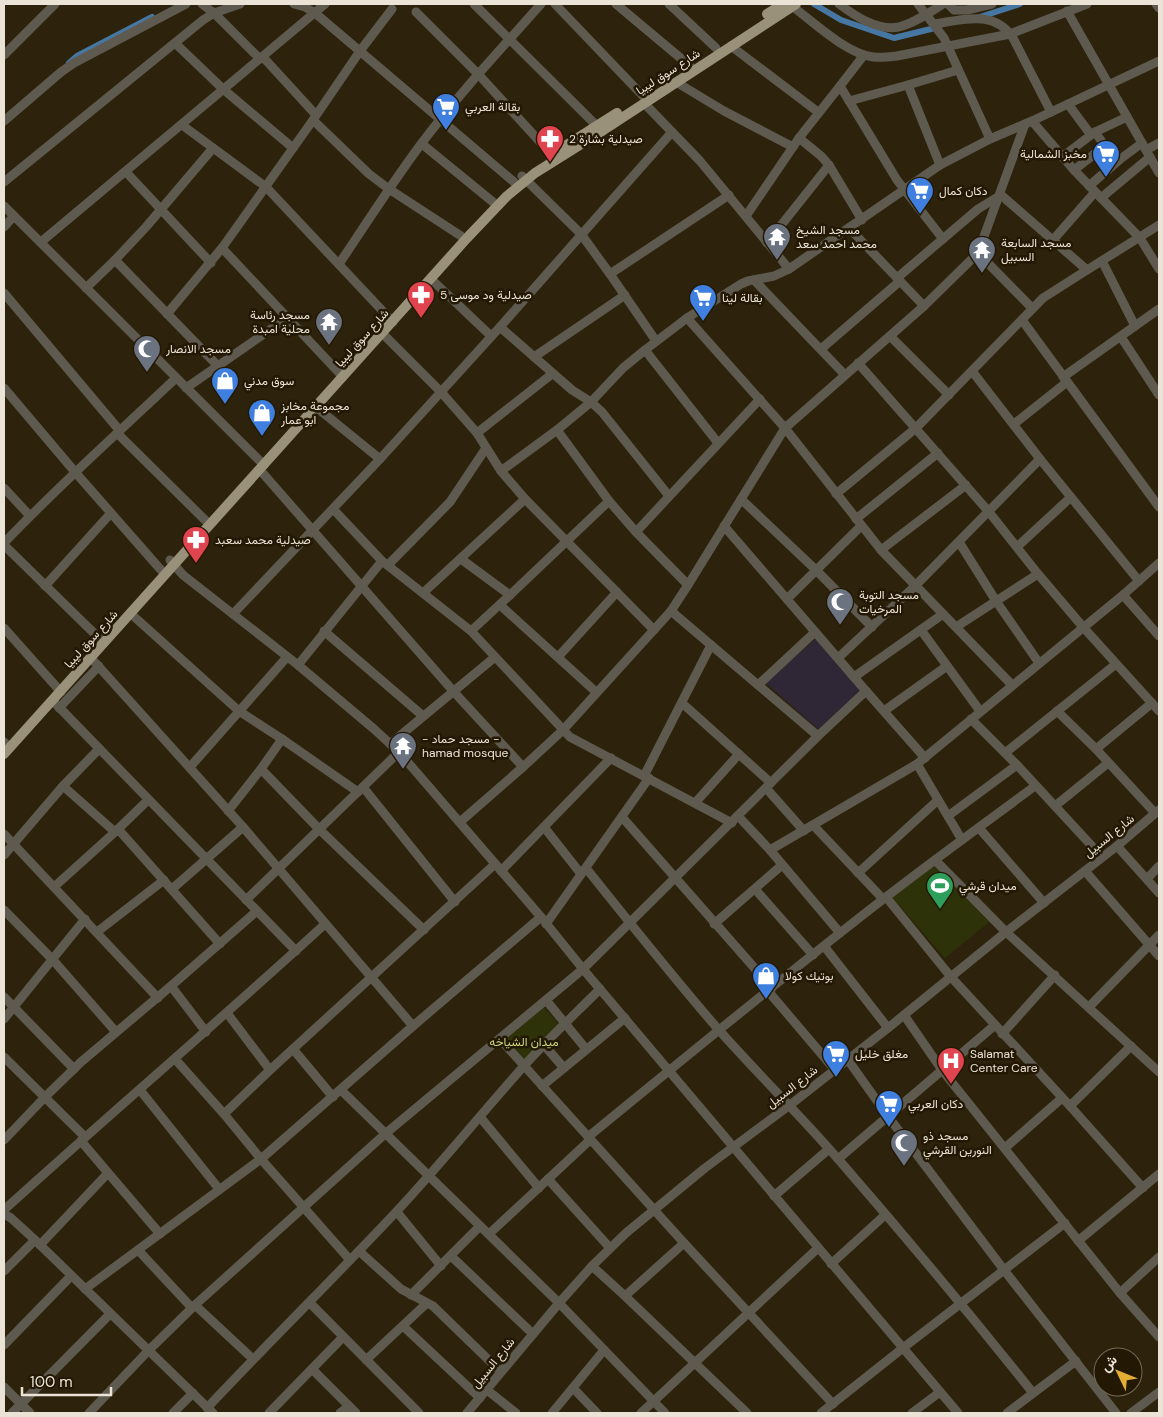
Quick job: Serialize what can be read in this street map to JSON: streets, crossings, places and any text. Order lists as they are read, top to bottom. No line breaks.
{"streets":{"main road":["شارع سوق ليبيا"],"street":["شارع السبيل"]},"parks":["ميدان الشياخه"],"places":{"supermarket":["بقالة العربي","مخبز الشمالية","دكان كمال","بقالة لينا","مغلق خليل","دكان العربي"],"pharmacy":["صيدلية بشارة 2","صيدلية ود موسى 5","صيدلية محمد سعبد"],"temple":["مسجد الشيخ محمد احمد سعد","مسجد السابعة السبيل","مسجد رئاسة محلية امبدة","- مسجد حماد - hamad mosque"],"mosque":["مسجد الانصار","مسجد التوبة المرخيات","مسجد ذو النورين القرشي"],"shop":["سوق مدني","مجموعة مخابز ابو عمار","بوتيك كولا"],"sports":["ميدان قرشي"],"hospital":["Salamat Center Care"]},"scale_bar":"100 m","north":"top left"}
